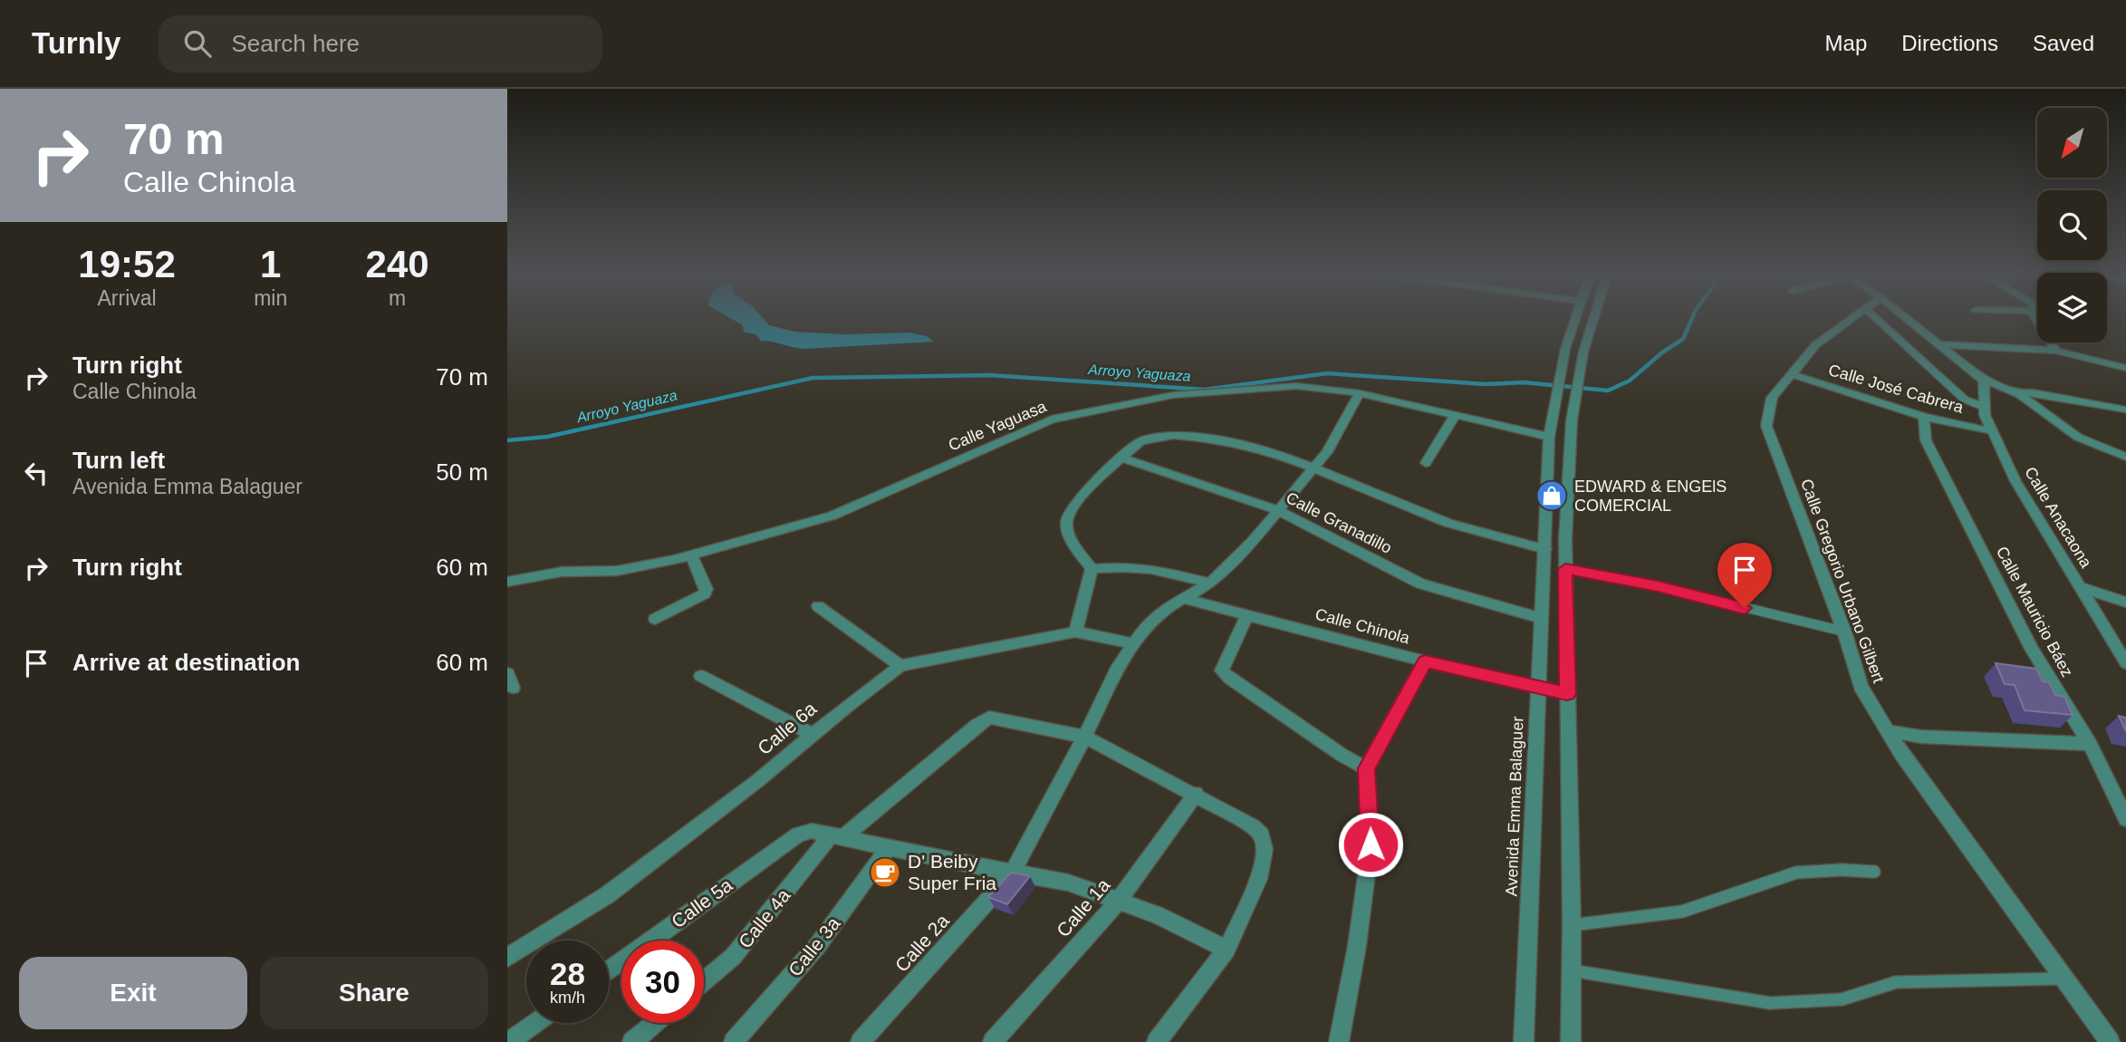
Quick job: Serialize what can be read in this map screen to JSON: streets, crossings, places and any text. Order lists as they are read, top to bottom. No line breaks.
{"streets":{"street":["Calle José Cabrera","Calle Yaguasa","Calle Anacaona","Calle Granadillo","Calle Gregorio Urbano Gilbert","Calle Mauricio Báez","Calle Chinola","Calle 6a","Avenida Emma Balaguer","Calle 5a","Calle 1a","Calle 4a","Calle 2a","Calle 3a"]},"crossings":[["Calle José Cabrera","Calle Anacaona"],["Calle José Cabrera","Calle Gregorio Urbano Gilbert"],["Calle José Cabrera","Calle Mauricio Báez"],["Calle Yaguasa","Avenida Emma Balaguer"],["Calle Yaguasa","Calle 2a"],["Calle Granadillo","Avenida Emma Balaguer"],["Calle Granadillo","Calle 2a"],["Calle Chinola","Avenida Emma Balaguer"],["Calle Chinola","Calle 2a"],["Calle 6a","Calle 2a"],["Calle 5a","Calle 4a"],["Calle 4a","Calle 2a"]],"water":["Arroyo Yaguaza"],"places":{"shop":["EDWARD & ENGElS COMERCIAL"],"cafe":["D' Beiby Super Fria"]},"north":"bottom left","page":{"header":"Turnly","search":"Search here","nav":["Map","Directions","Saved"],"turn":["70 m","Calle Chinola"],"eta":["19:52","Arrival","1","min","240","m"],"list":[{"name":"Turn right","note":"Calle Chinola","value":"70 m"},{"name":"Turn left","note":"Avenida Emma Balaguer","value":"50 m"},{"name":"Turn right","value":"60 m"},{"name":"Arrive at destination","value":"60 m"}],"speed":"28 km/h","limit":"30","buttons":["Exit","Share"]}}
